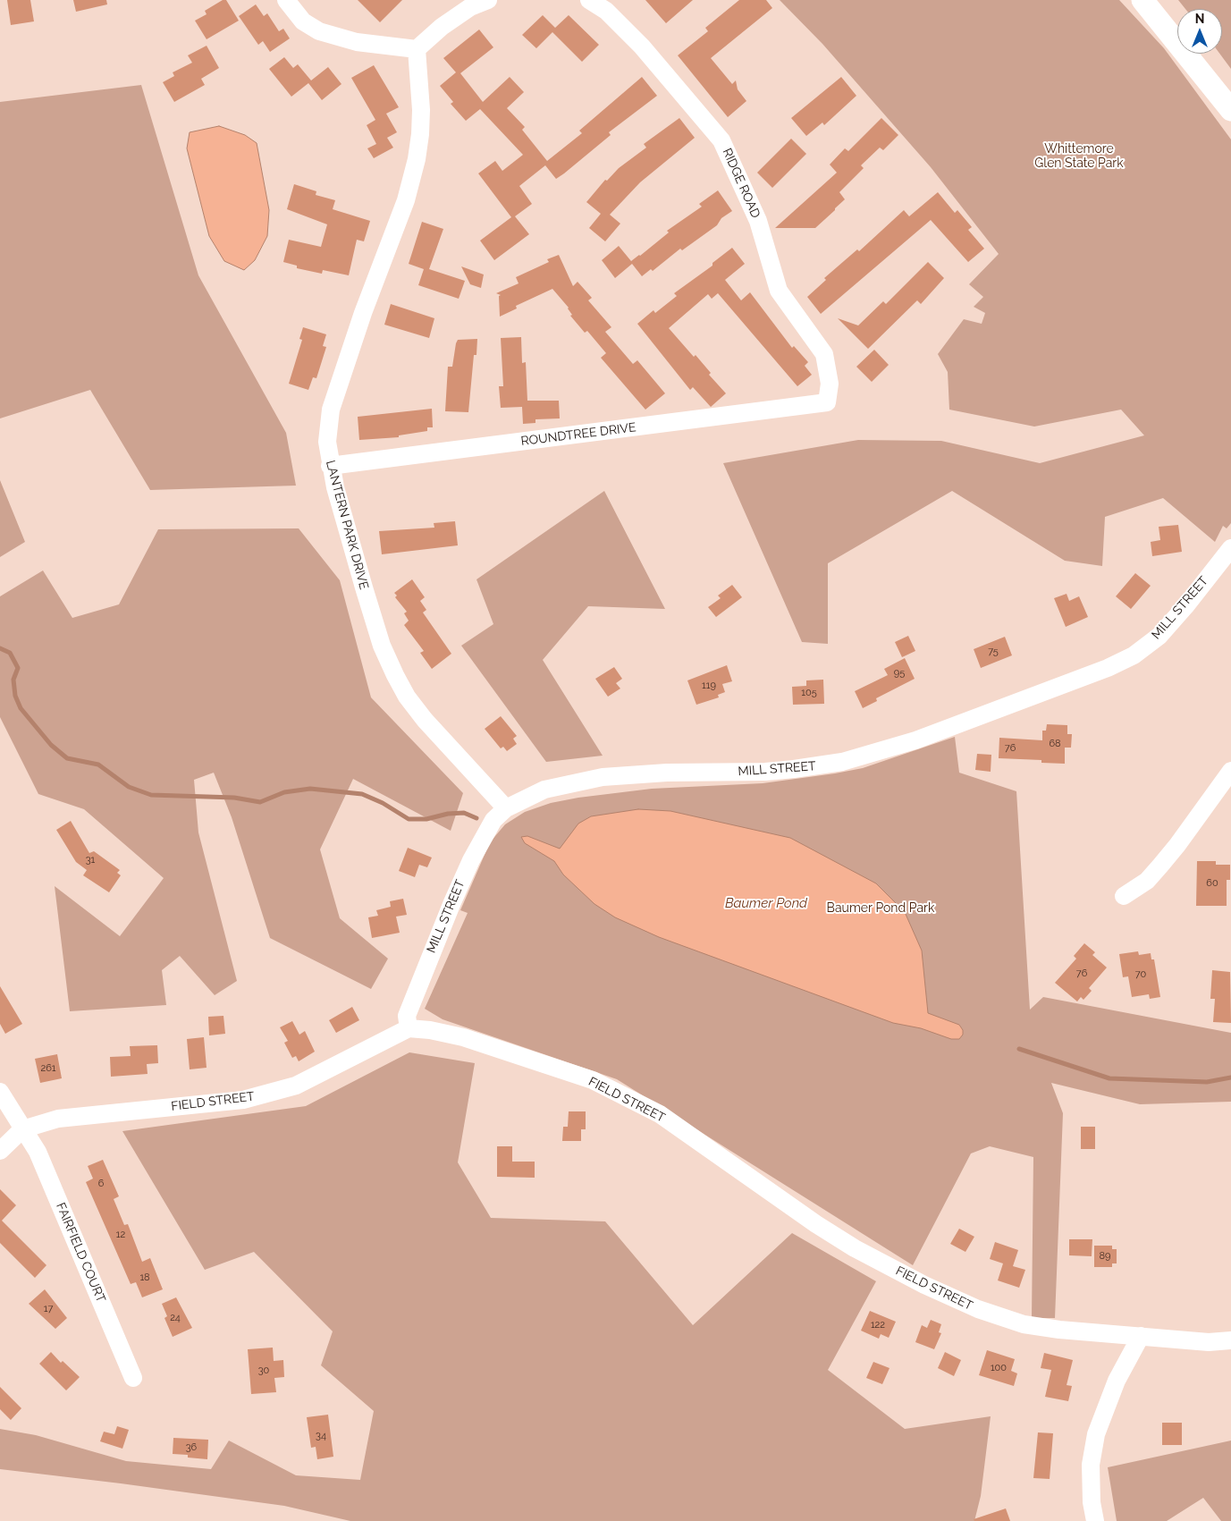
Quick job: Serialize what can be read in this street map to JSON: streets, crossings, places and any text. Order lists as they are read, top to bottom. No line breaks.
{"streets":{"street":["RIDGE ROAD","ROUNDTREE DRIVE","LANTERN PARK DRIVE","MILL STREET","FIELD STREET","FAIRFIELD COURT"]},"crossings":[["RIDGE ROAD","ROUNDTREE DRIVE"],["ROUNDTREE DRIVE","LANTERN PARK DRIVE"],["LANTERN PARK DRIVE","MILL STREET"],["MILL STREET","FIELD STREET"],["FIELD STREET","FAIRFIELD COURT"]],"water":["Baumer Pond"],"parks":["Whittemore Glen State Park","Baumer Pond Park"],"house_numbers":["75","95","119","105","68","76","31","60","76","70","261","6","12","89","18","17","24","122","100","30","34","36"],"north":"top"}
